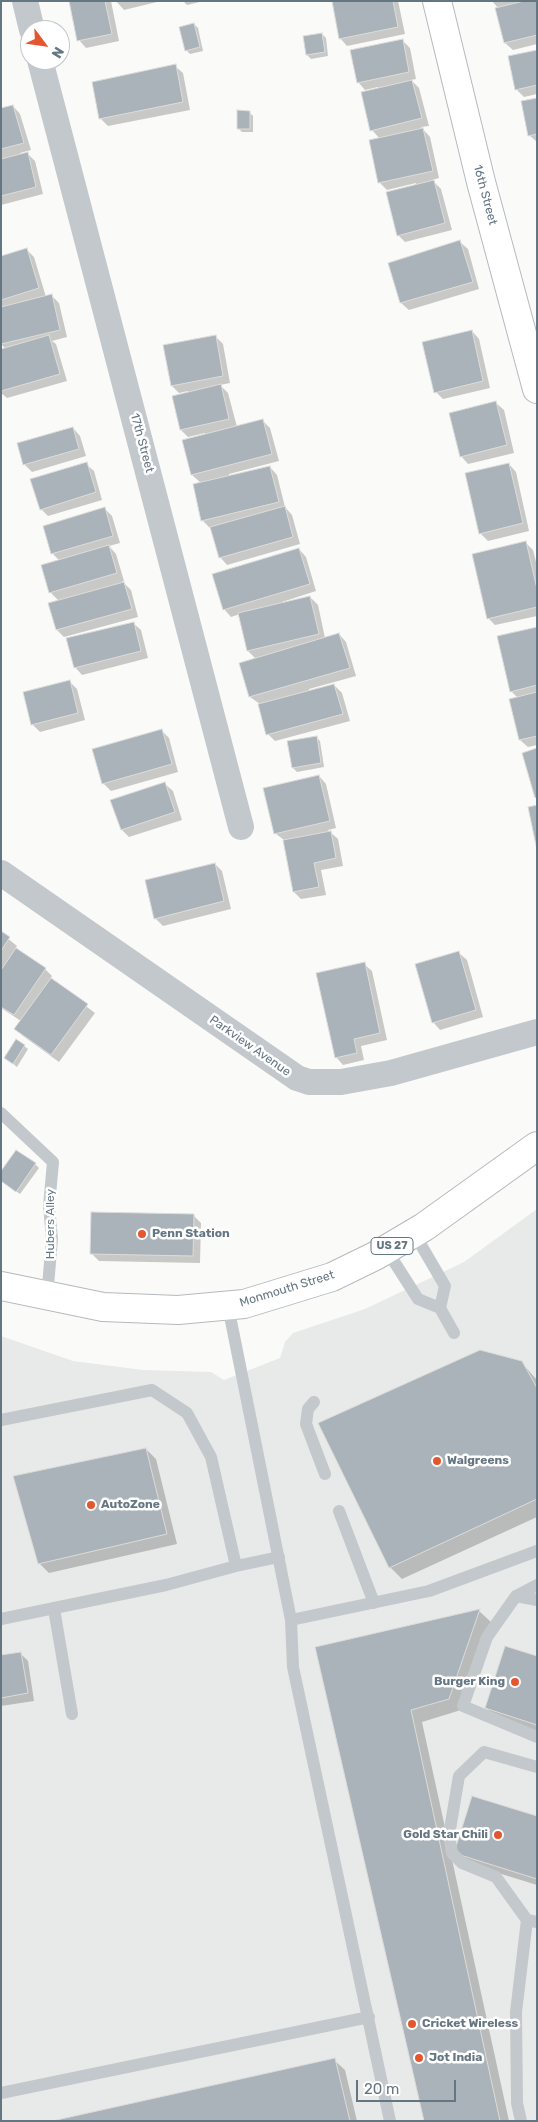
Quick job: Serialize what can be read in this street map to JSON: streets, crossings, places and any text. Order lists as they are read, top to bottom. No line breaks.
{"streets":{"main road":["16th Street","US 27","Monmouth Street"],"street":["17th Street","Parkview Avenue"],"lane":["Hubers Alley"]},"crossings":[["Hubers Alley","Monmouth Street"]],"places":["Penn Station","Walgreens","AutoZone","Burger King","Gold Star Chili","Cricket Wireless","Jot India"],"scale_bar":"20 m","north":"bottom right"}
